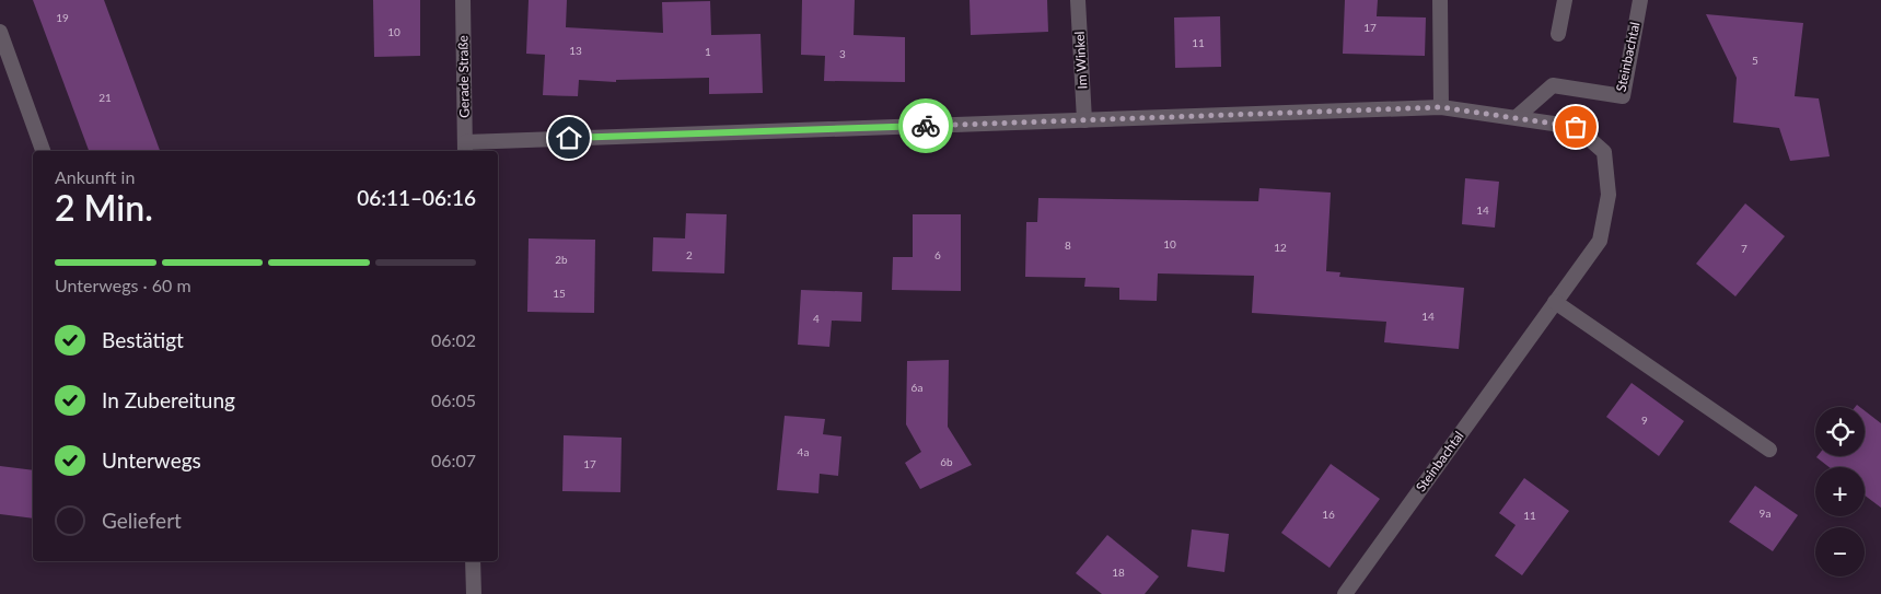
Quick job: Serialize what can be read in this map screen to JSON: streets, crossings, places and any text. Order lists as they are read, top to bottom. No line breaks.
{"streets":{"street":["Steinbachtal","Im Winkel","Gerade Straße"]},"house_numbers":["19","17","10","11","13","1","3","5","21","14","10","8","12","7","2","6","2b","15","14","4","6a","9","4a","6b","17","9a","16","11","18"],"page":{"heading":["2 Min.","Ankunft in","06:11–06:16"],"bar":"Unterwegs · 60 m","list":[["Bestätigt","06:02"],["In Zubereitung","06:05"],["Unterwegs","06:07"],"Geliefert"],"map_buttons":["+","−"]}}
